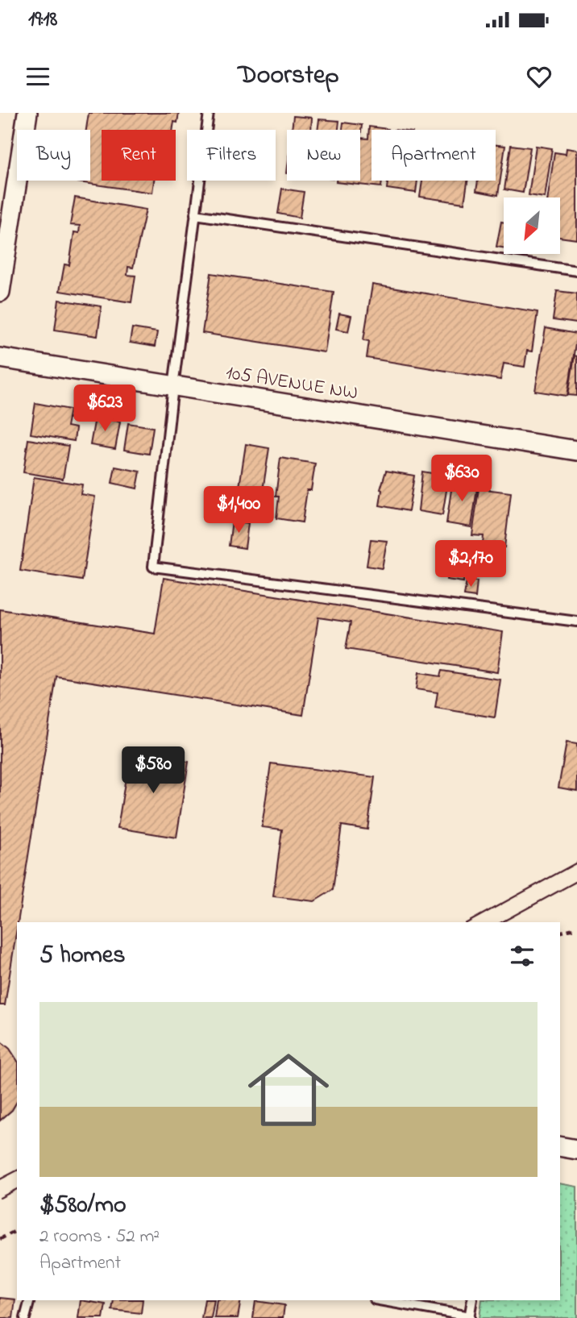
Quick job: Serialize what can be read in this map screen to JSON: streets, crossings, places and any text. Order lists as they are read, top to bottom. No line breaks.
{"streets":{"street":["105 AVENUE NW"]},"north":"bottom left","page":{"status":"19:18","header":"Doorstep","chip":["Buy","Rent","Filters","New","Apartment"],"price":["$623","$630","$1,400","$2,170","$580"],"heading":"5 homes","list":[{"name":"$580/mo","note":"2 rooms · 52 m² · Apartment"}]}}
